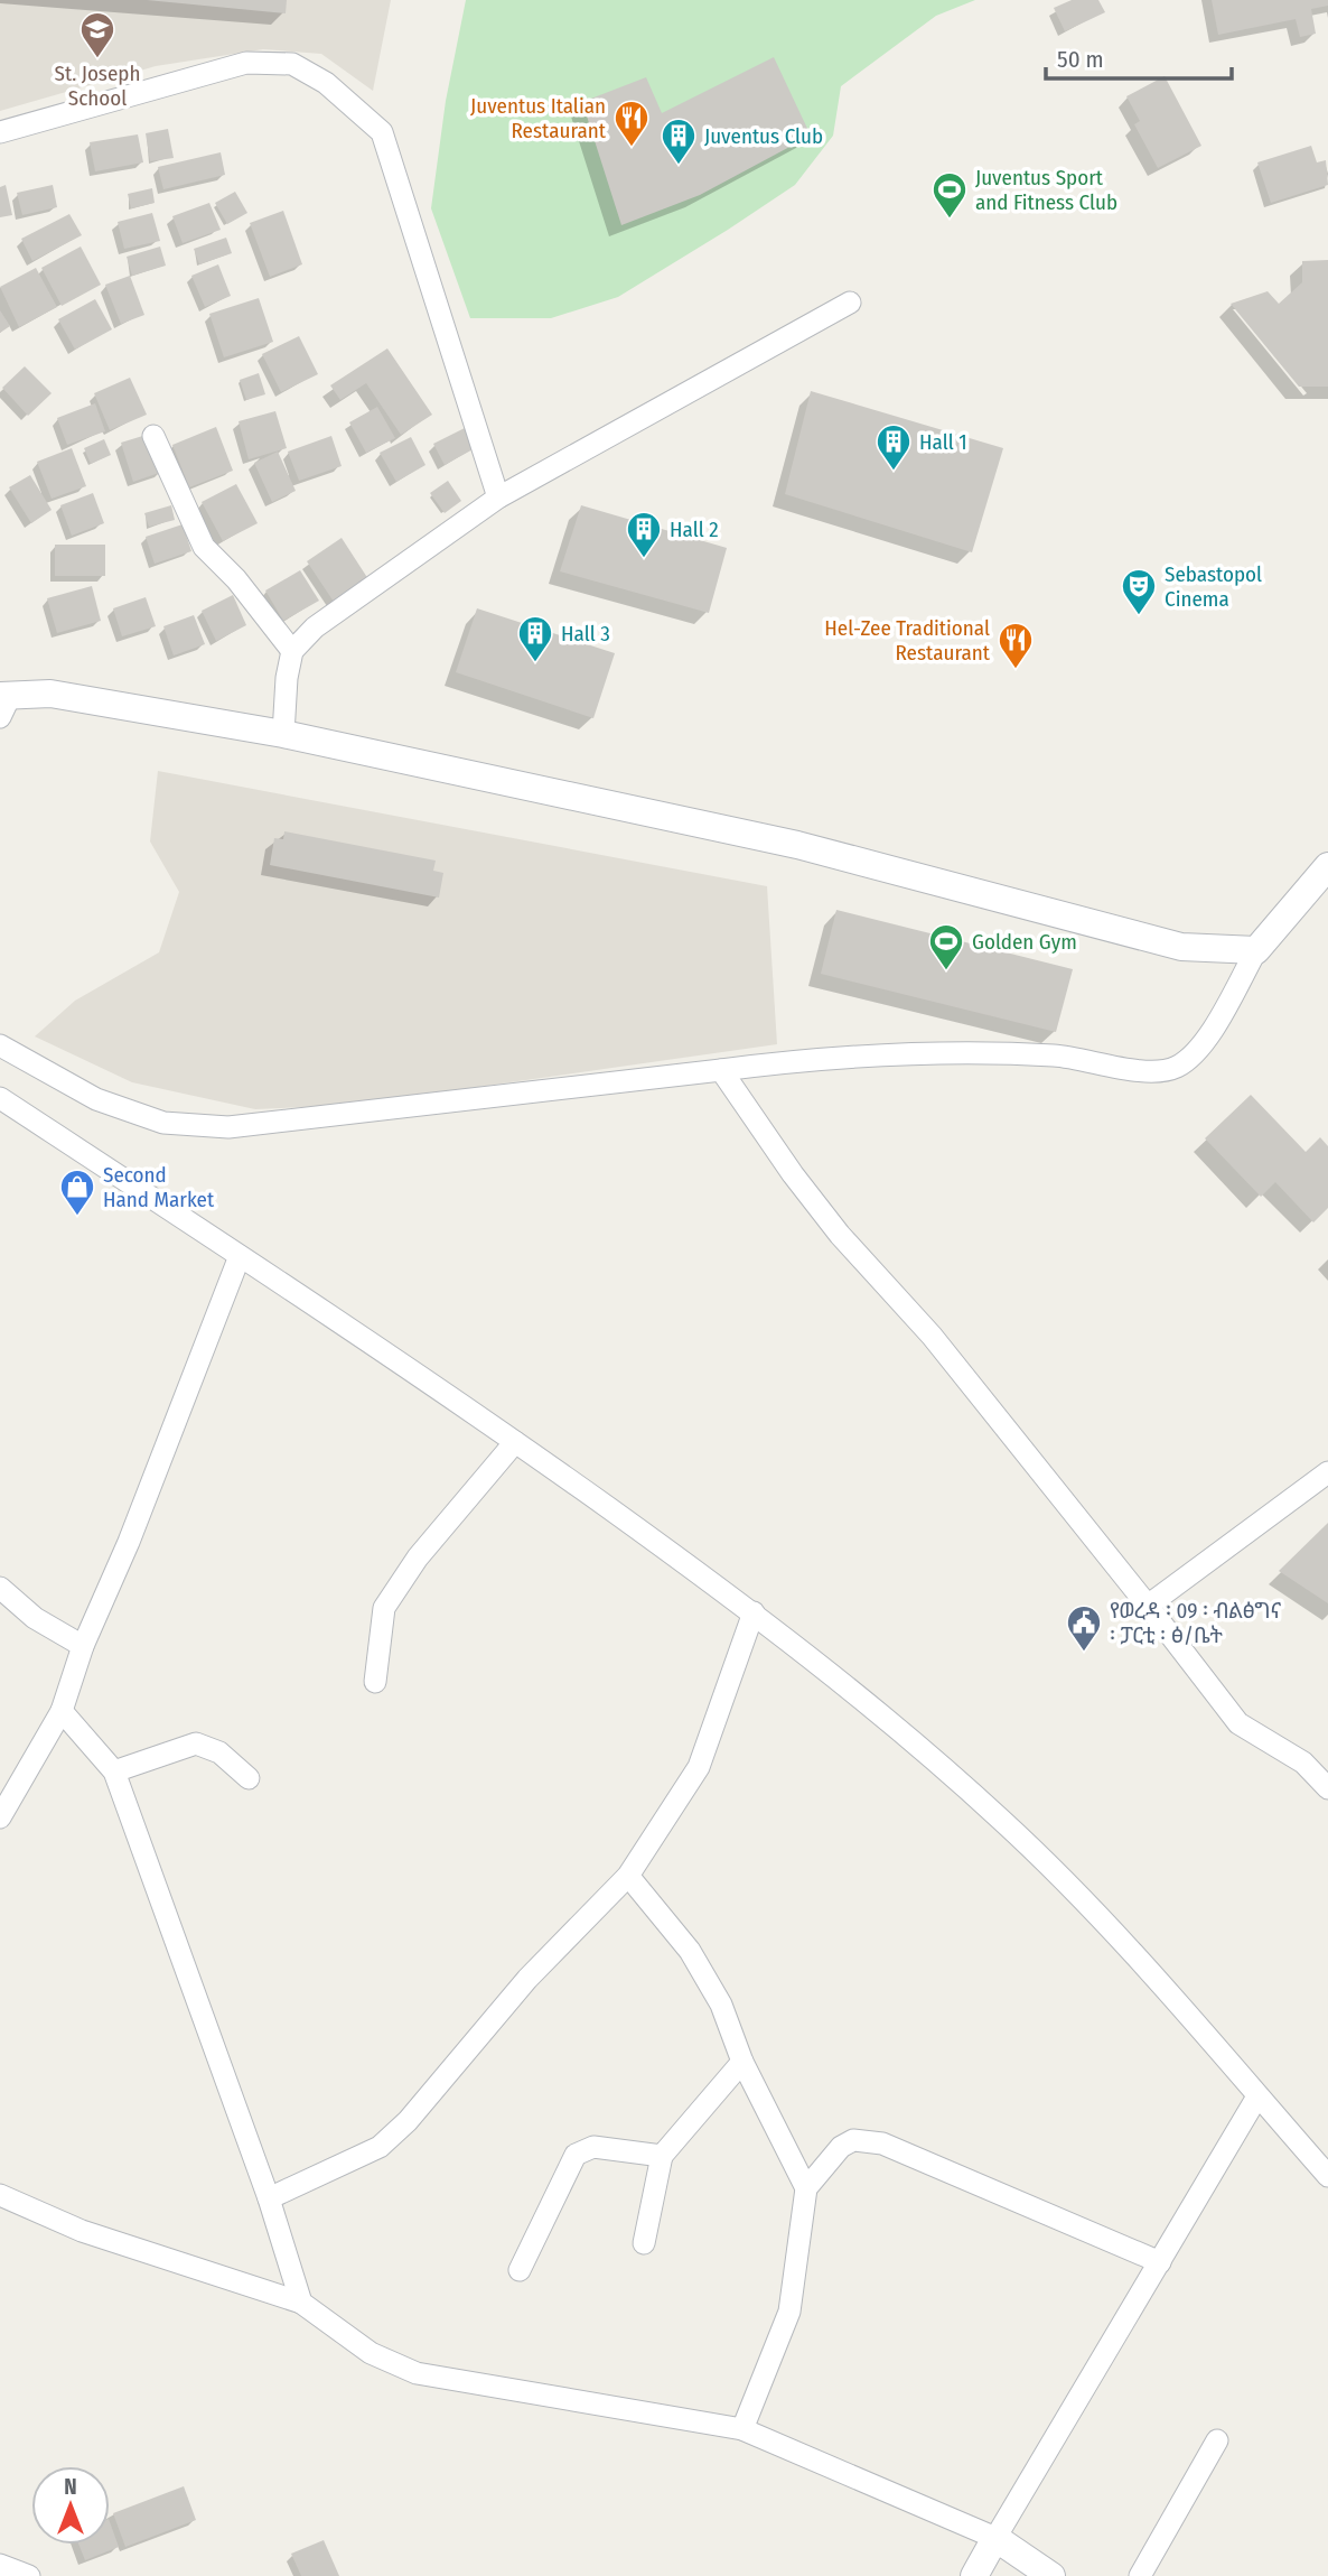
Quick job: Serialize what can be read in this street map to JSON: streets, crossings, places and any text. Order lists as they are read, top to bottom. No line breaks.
{"places":{"school or university":["St. Joseph School"],"restaurant":["Juventus Italian Restaurant","Hel-Zee Traditional Restaurant"],"building":["Juventus Club","Hall 1","Hall 2","Hall 3"],"sports":["Juventus Sport and Fitness Club","Golden Gym"],"theatre":["Sebastopol Cinema"],"shop":["Second Hand Market"],"public building":["የወረዳ ፡ 09 ፡ ብልፅግና ፡ ፓርቲ ፡ ፅ/ቤት"]},"scale_bar":"50 m","north":"top"}
